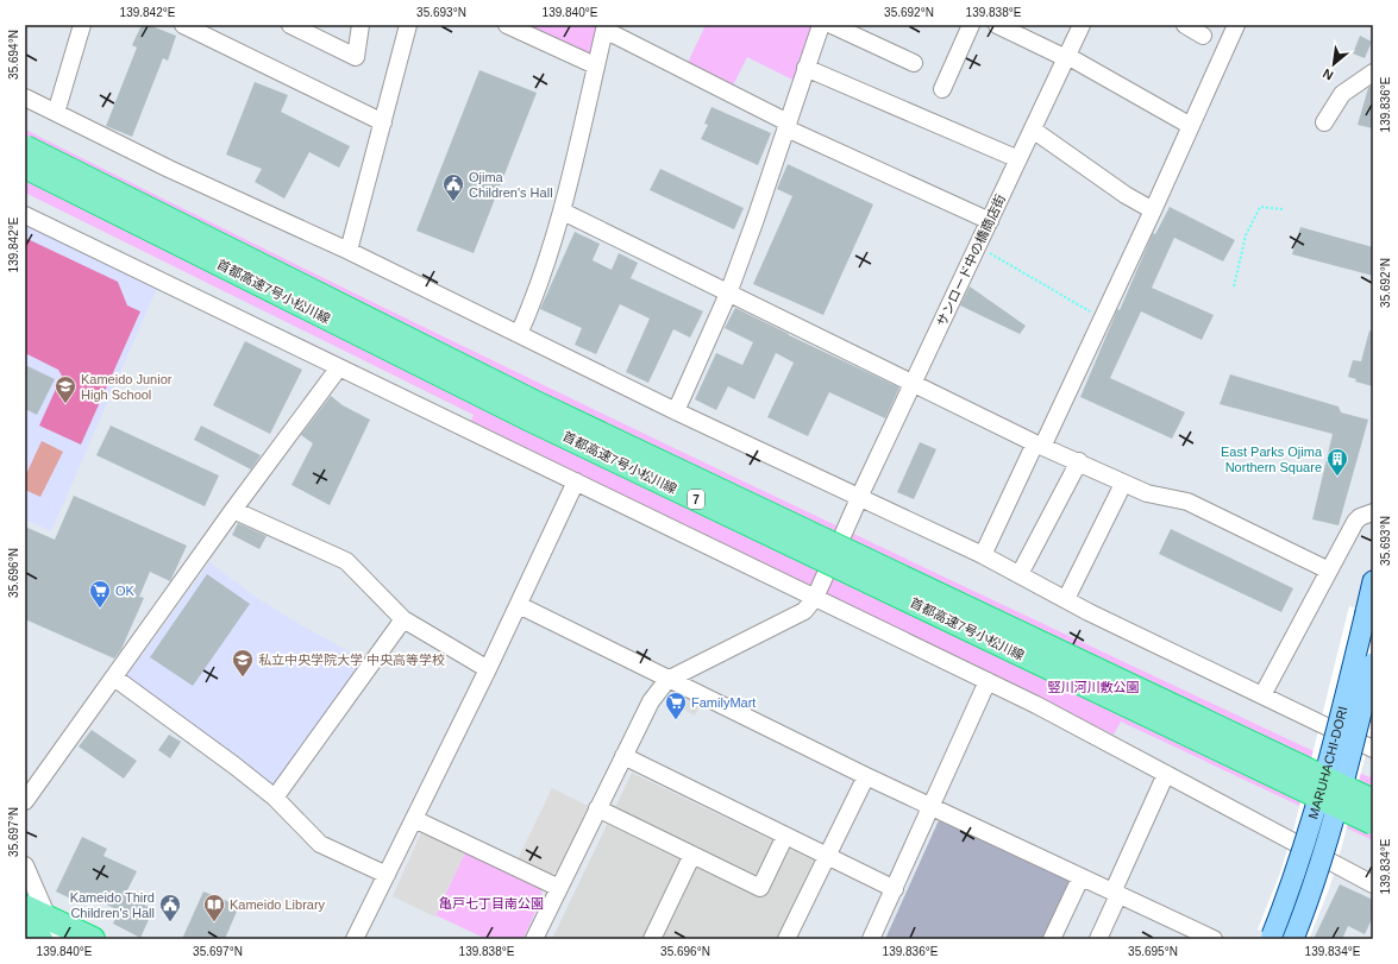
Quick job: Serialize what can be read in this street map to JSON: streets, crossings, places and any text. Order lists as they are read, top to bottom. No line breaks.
{"streets":{"highway":["首都高速7号小松川線","7"],"main road":["MARUHACHI-DORI"],"street":["サンロード中の橋商店街"]},"parks":["竪川河川敷公園","亀戸七丁目南公園"],"places":{"public building":["Ojima Children's Hall","Kameido Third Children's Hall"],"school or university":["Kameido Junior High School","私立中央学院大学 中央高等学校"],"building":["East Parks Ojima Northern Square"],"supermarket":["OK","FamilyMart"],"library":["Kameido Library"]},"north":"bottom left","coordinates":["139.842°E","35.693°N","139.840°E","35.692°N","139.838°E","35.694°N","139.836°E","35.696°N","35.697°N","139.834°E","35.695°N"]}
